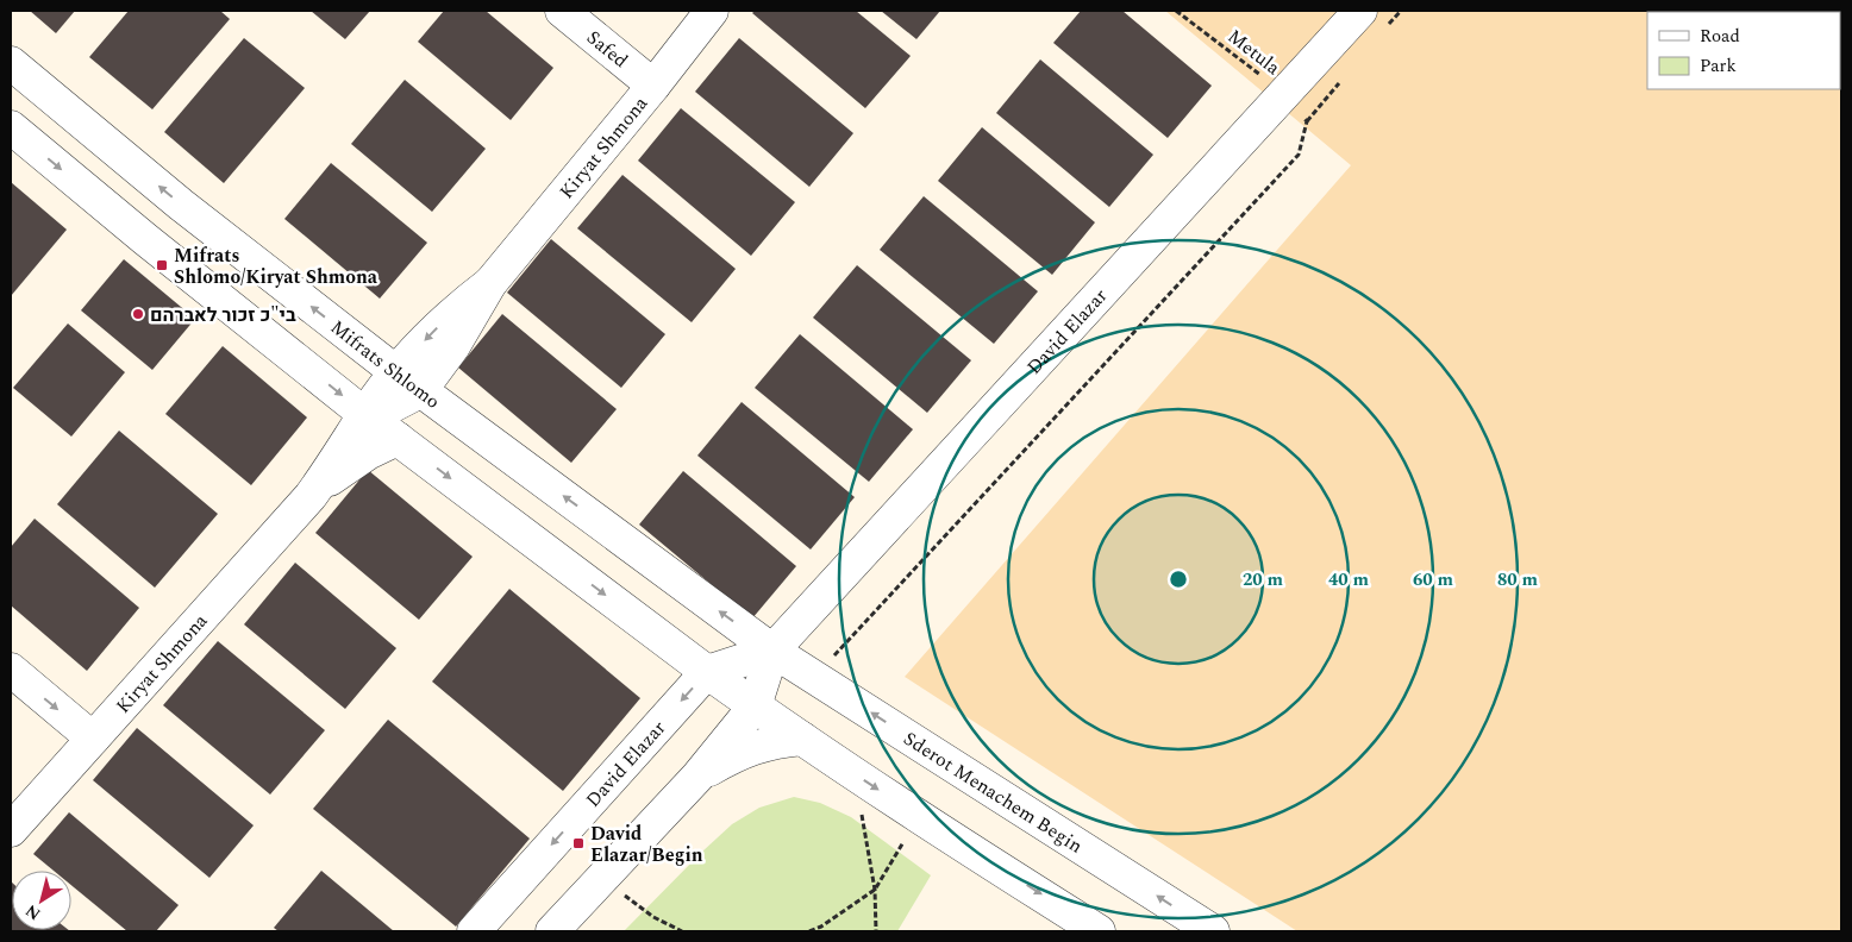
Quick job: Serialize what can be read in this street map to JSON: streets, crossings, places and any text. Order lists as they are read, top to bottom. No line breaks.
{"streets":{"street":["Safed","Kiryat Shmona","David Elazar","Mifrats Shlomo","Sderot Menachem Begin"],"path":["Metula"]},"crossings":[["Safed","Kiryat Shmona"],["Metula","David Elazar"],["Metula","Sderot Menachem Begin"],["Kiryat Shmona","Mifrats Shlomo"],["David Elazar","Mifrats Shlomo"],["David Elazar","Sderot Menachem Begin"],["Mifrats Shlomo","Sderot Menachem Begin"]],"places":{"transit":["Mifrats Shlomo/Kiryat Shmona","David Elazar/Begin"],"other":["בי\"כ זכור לאברהם"]},"legend":["Road","Park"],"north":"bottom left","rings":["20 m","40 m","60 m","80 m"]}
